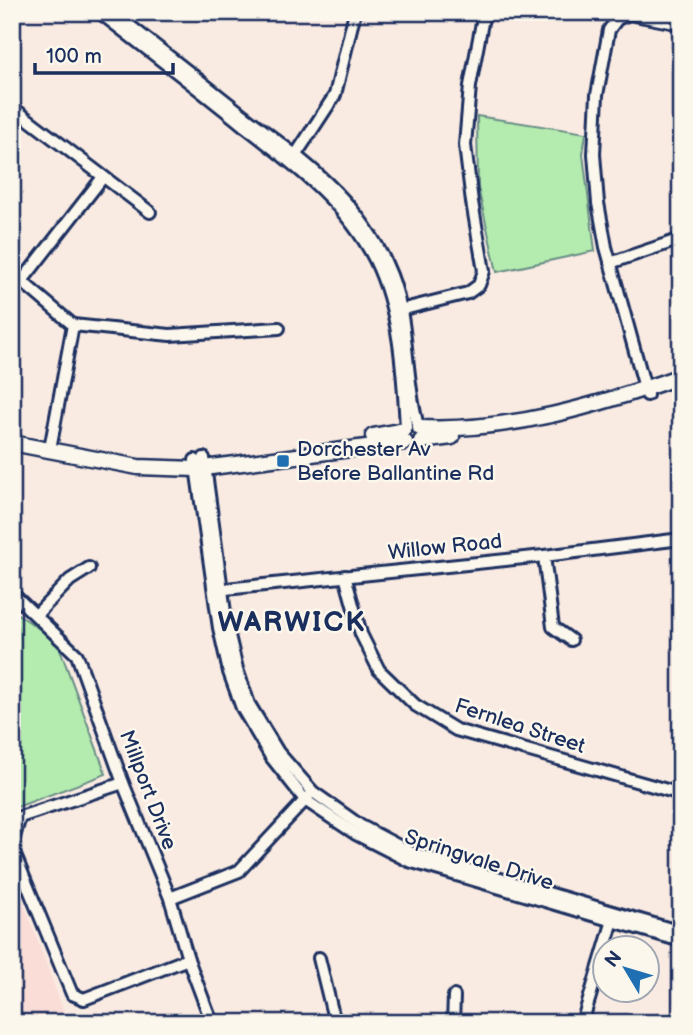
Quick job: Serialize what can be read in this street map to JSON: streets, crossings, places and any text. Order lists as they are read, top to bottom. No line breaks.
{"streets":{"street":["Willow Road","Fernlea Street","Millport Drive","Springvale Drive"]},"crossings":[["Willow Road","Fernlea Street"],["Willow Road","Springvale Drive"]],"districts":["WARWICK"],"places":{"transit":["Dorchester Av Before Ballantine Rd"]},"scale_bar":"100 m","north":"top left"}
